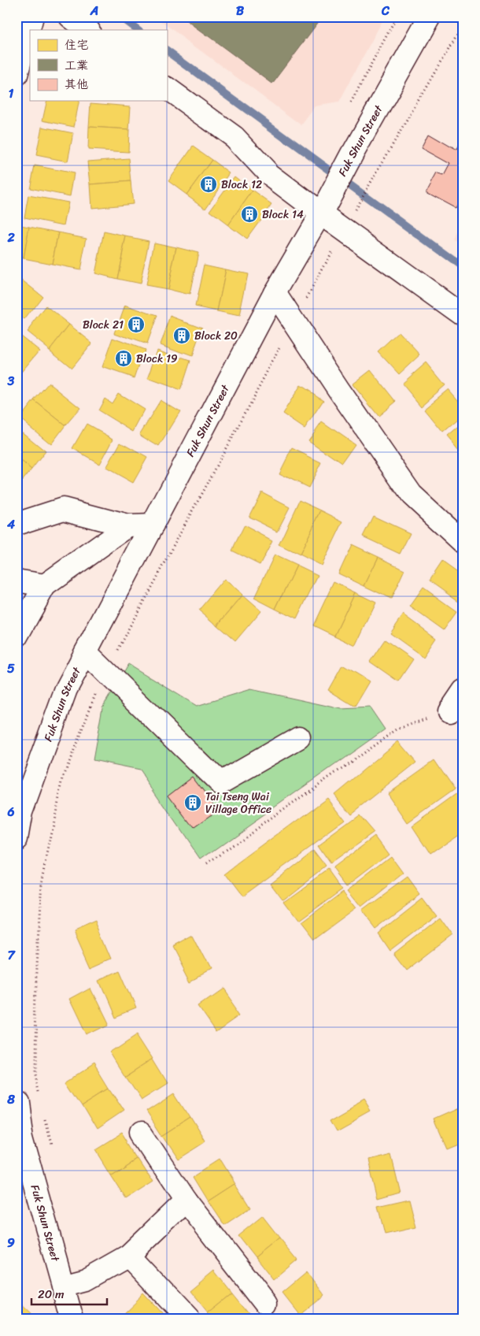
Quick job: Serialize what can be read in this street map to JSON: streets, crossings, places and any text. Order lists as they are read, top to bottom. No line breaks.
{"streets":{"street":["Fuk Shun Street"]},"places":{"building":["Block 12","Block 14","Block 21","Block 20","Block 19","Tai Tseng Wai Village Office"]},"legend":["住宅","工業","其他"],"scale_bar":"20 m","grid":{"columns":["A","B","C"],"rows":["1","2","3","4","5","6","7","8","9"]}}
